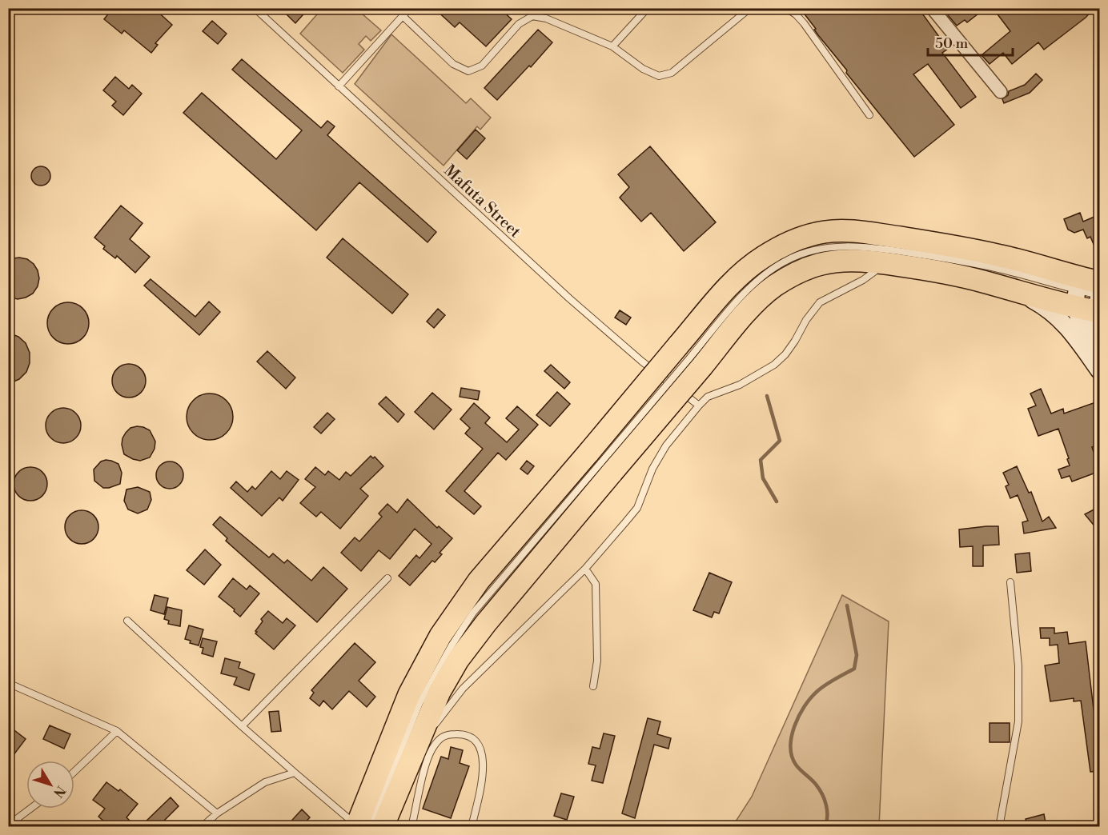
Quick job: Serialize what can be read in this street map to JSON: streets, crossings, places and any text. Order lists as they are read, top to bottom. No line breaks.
{"streets":{"lane":["Mafuta Street"]},"scale_bar":"50 m","north":"bottom right"}
